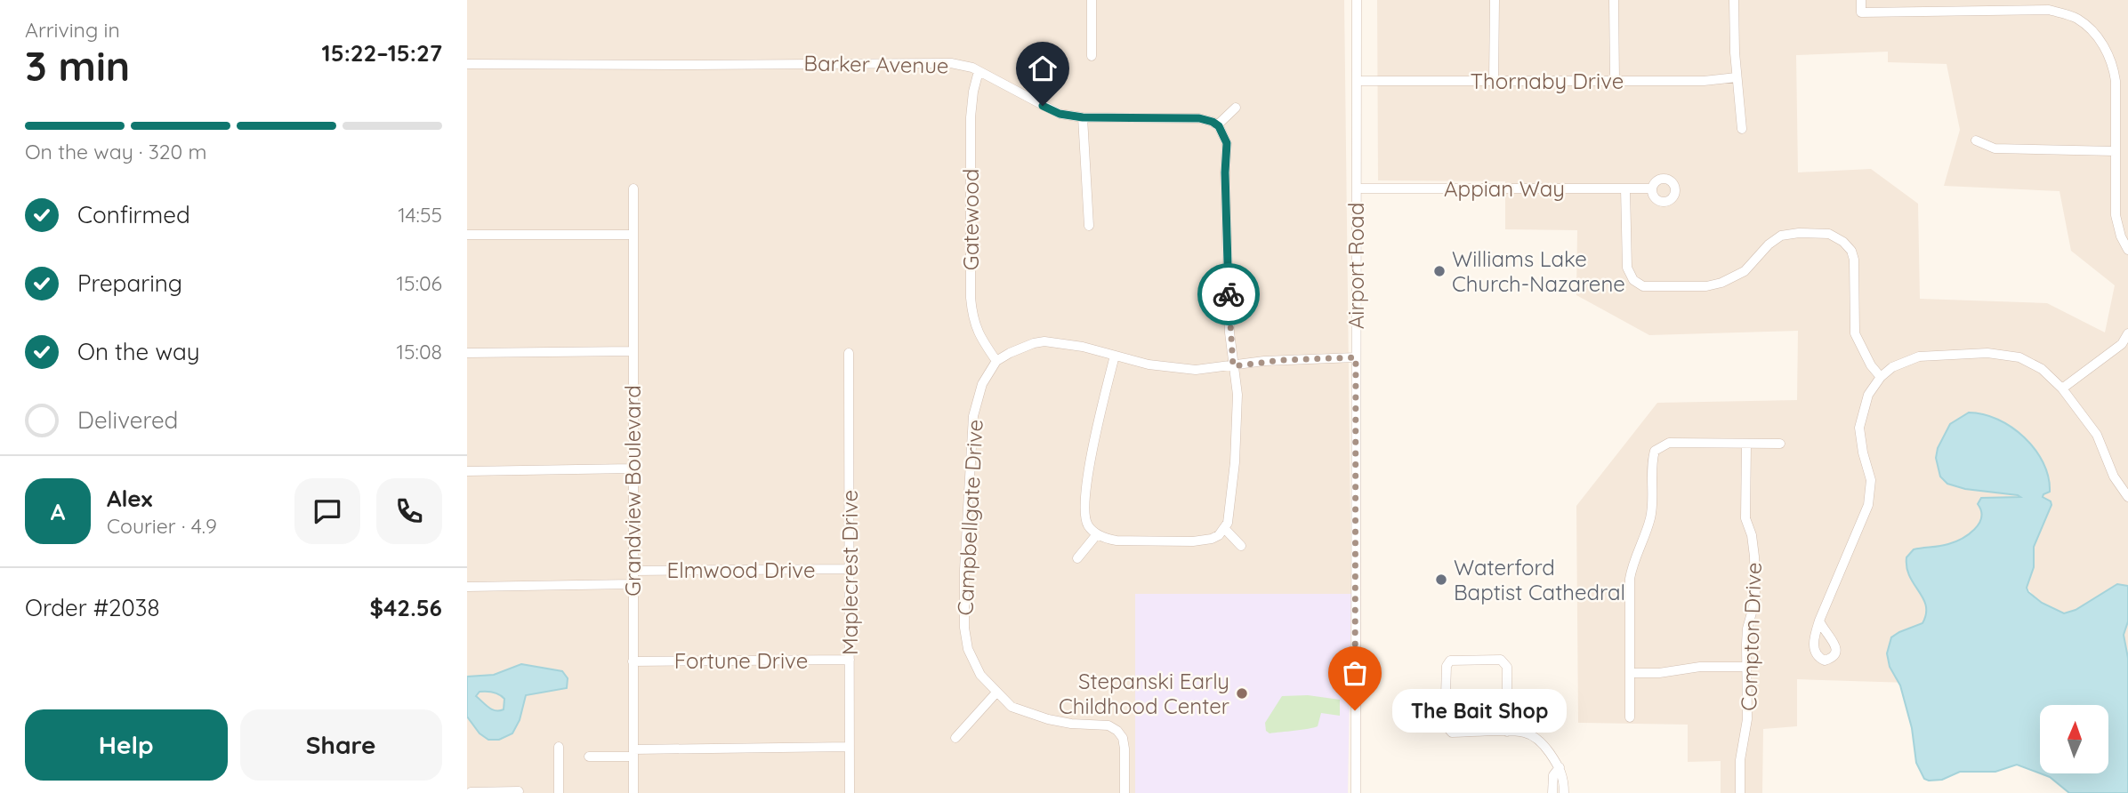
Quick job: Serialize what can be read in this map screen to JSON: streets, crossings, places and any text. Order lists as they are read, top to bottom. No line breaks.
{"streets":{"street":["Barker Avenue","Thornaby Drive","Appian Way","Gatewood","Airport Road","Grandview Boulevard","Campbellgate Drive","Elmwood Drive","Maplecrest Drive","Compton Drive","Fortune Drive"]},"crossings":[["Barker Avenue","Gatewood"],["Thornaby Drive","Airport Road"],["Appian Way","Airport Road"],["Gatewood","Campbellgate Drive"],["Grandview Boulevard","Elmwood Drive"],["Grandview Boulevard","Fortune Drive"],["Elmwood Drive","Maplecrest Drive"],["Maplecrest Drive","Fortune Drive"]],"places":["Williams Lake Church-Nazarene","Waterford Baptist Cathedral","Stepanski Early Childhood Center","The Bait Shop"],"north":"top","page":{"heading":["3 min","Arriving in","15:22–15:27"],"panel":["Alex","Courier · 4.9","Order #2038","$42.56"],"bar":"On the way · 320 m","list":[["Confirmed","14:55"],["Preparing","15:06"],["On the way","15:08"],"Delivered"],"round":"A","bubble":"The Bait Shop","buttons":["Help","Share"]}}
